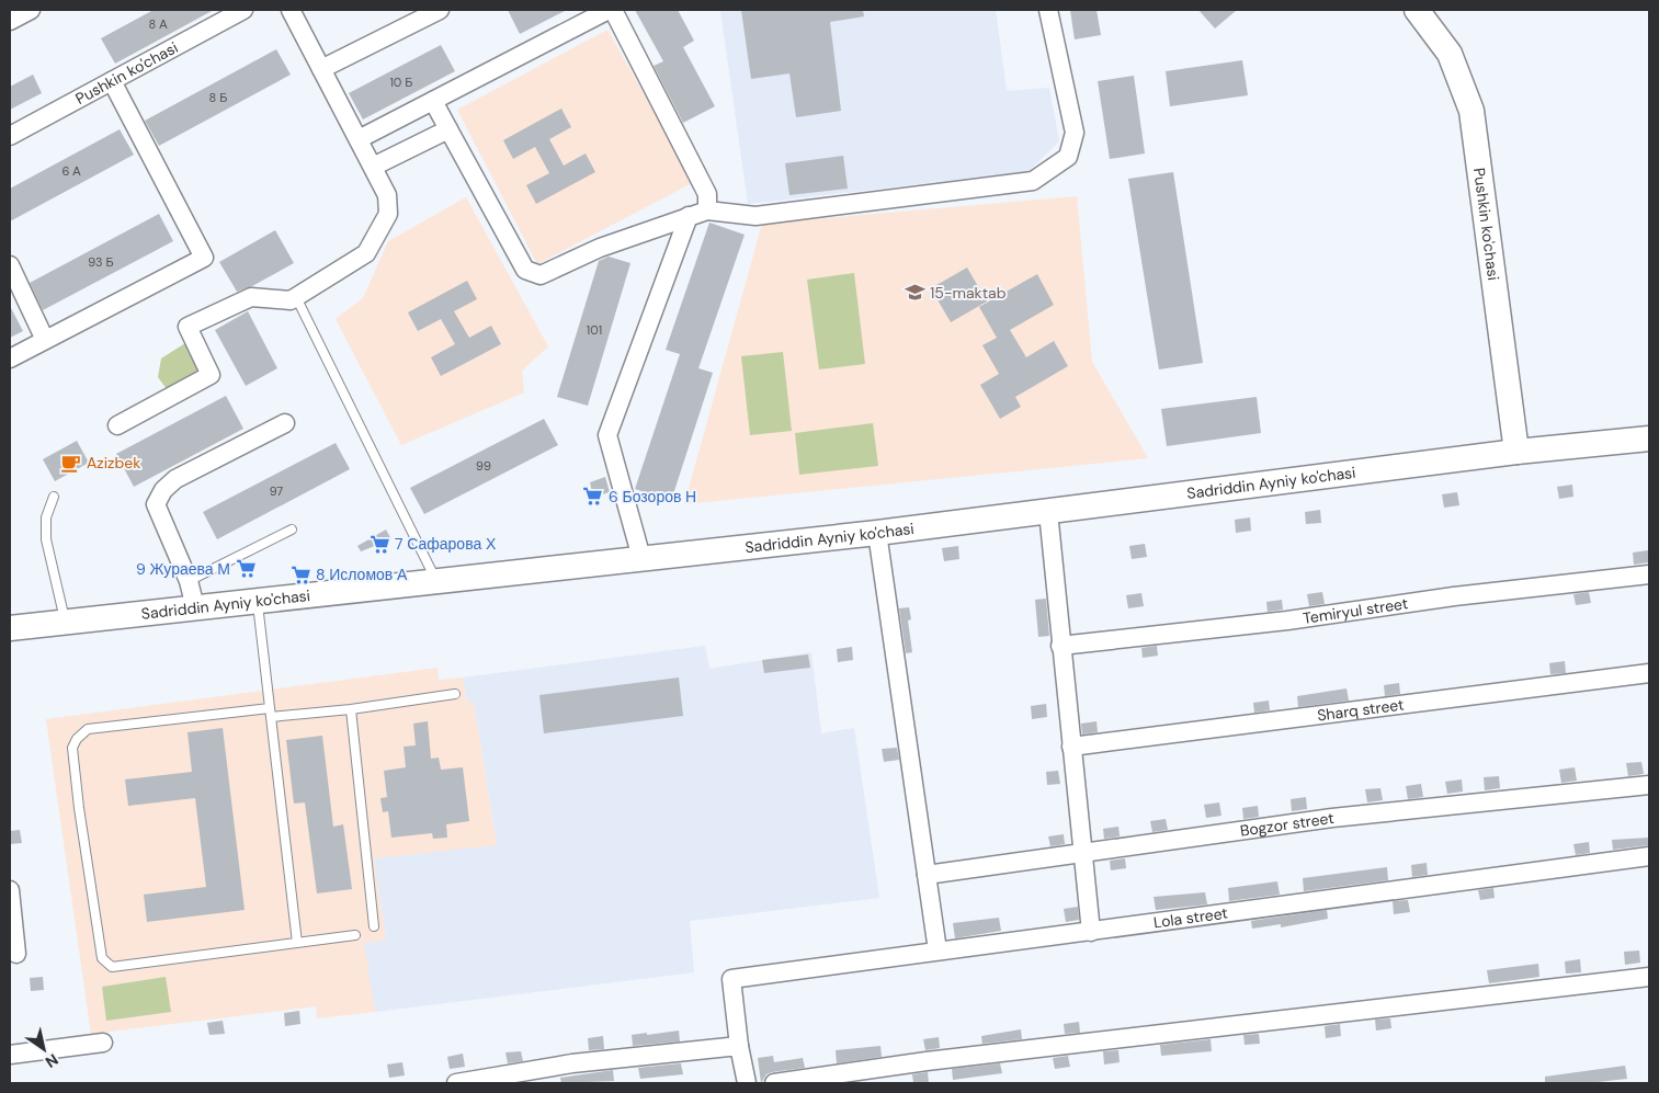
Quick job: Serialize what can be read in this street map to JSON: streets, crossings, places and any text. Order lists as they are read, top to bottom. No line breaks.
{"streets":{"street":["Pushkin ko'chasi","Sadriddin Ayniy ko'chasi","Temiryul street","Sharq street","Bogzor street","Lola street"]},"crossings":[["Pushkin ko'chasi","Sadriddin Ayniy ko'chasi"]],"places":{"school or university":["15-maktab"],"cafe":["Azizbek"],"supermarket":["6 Бозоров Н","7 Сафарова Х","9 Жураева М","8 Исломов А"]},"house_numbers":["8 А","10 Б","8 Б","6 А","93 Б","101","99","97"],"north":"bottom right"}
